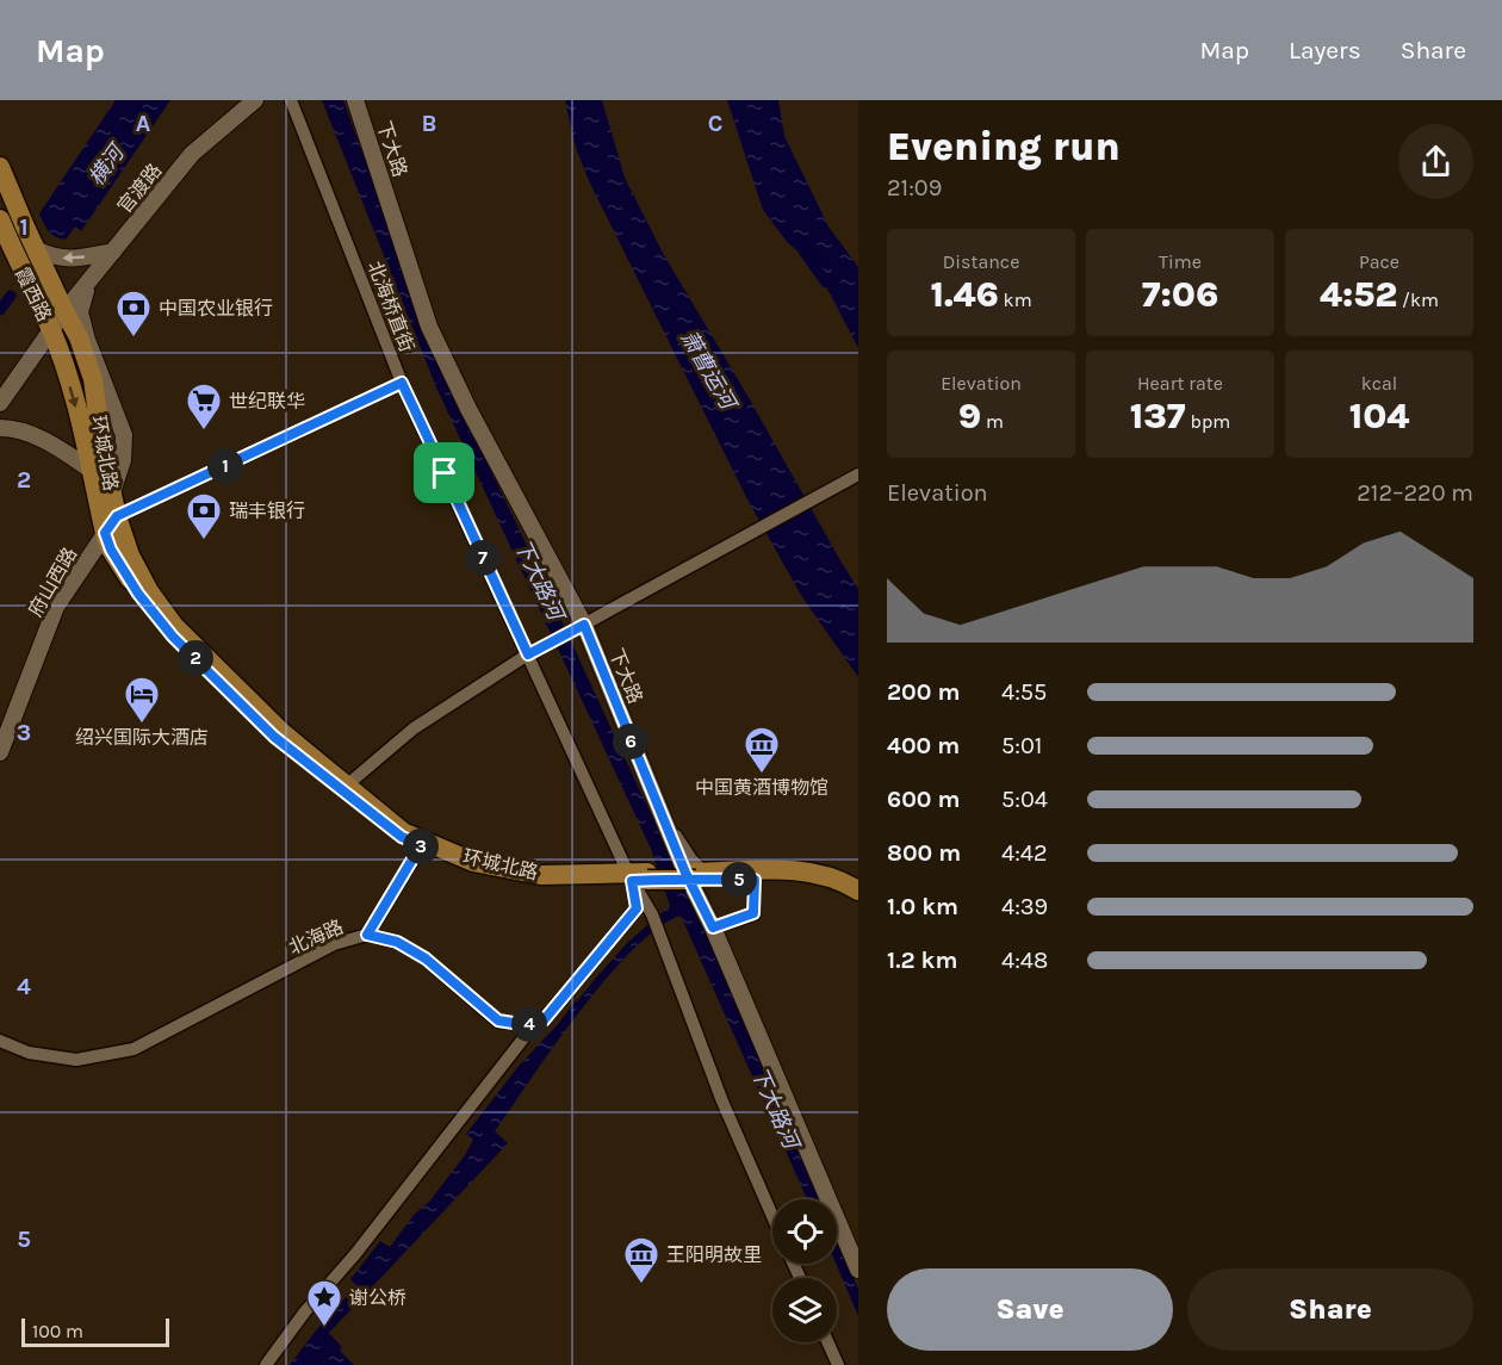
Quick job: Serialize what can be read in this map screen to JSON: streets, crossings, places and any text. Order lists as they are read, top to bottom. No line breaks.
{"streets":{"main road":["霞西路","环城北路"],"street":["下大路","官渡路","北海桥直街","府山西路","北海路"]},"crossings":[["官渡路","霞西路"],["官渡路","环城北路"],["霞西路","环城北路"],["北海桥直街","环城北路"],["环城北路","府山西路"]],"water":["横河","萧曹运河","下大路河"],"places":{"bank":["中国农业银行","瑞丰银行"],"supermarket":["世纪联华"],"hotel":["绍兴国际大酒店"],"museum":["中国黄酒博物馆","王阳明故里"],"place":["谢公桥"]},"scale_bar":"100 m","page":{"header":"Map","nav":["Map","Layers","Share"],"heading":["Evening run","21:09"],"stats":[["Distance","1.46 km"],["Time","7:06"],["Pace","4:52 /km"],["Elevation","9 m"],["Heart rate","137 bpm"],["kcal","104"]],"pins":["1","7","2","6","3","5","4"],"chart":["Elevation","212–220 m"],"list":[{"name":"200 m","note":"4:55"},{"name":"400 m","note":"5:01"},{"name":"600 m","note":"5:04"},{"name":"800 m","note":"4:42"},{"name":"1.0 km","note":"4:39"},{"name":"1.2 km","note":"4:48"}],"buttons":["Save","Share"],"scale":"100 m"},"grid":{"columns":["A","B","C"],"rows":["1","2","3","4","5"]}}
